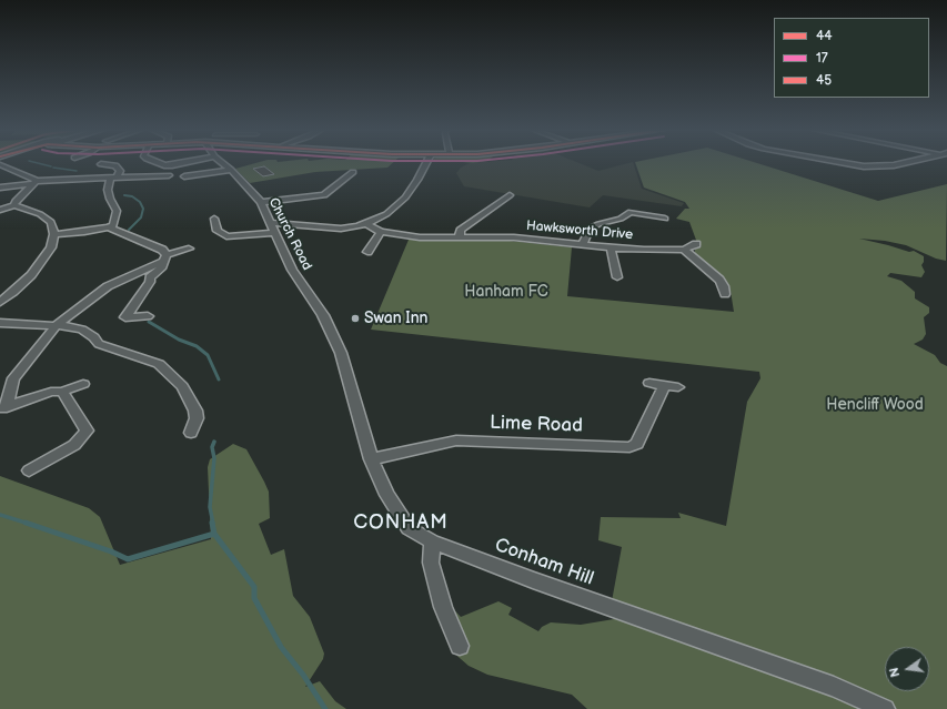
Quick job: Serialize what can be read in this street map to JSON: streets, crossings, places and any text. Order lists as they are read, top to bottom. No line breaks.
{"streets":{"street":["Hawksworth Drive","Church Road","Lime Road","Conham Hill"]},"crossings":[["Church Road","Conham Hill"],["Lime Road","Conham Hill"]],"districts":["CONHAM"],"parks":["Hanham FC","Hencliff Wood"],"places":["Swan Inn"],"legend":["44","17","45"],"north":"left"}
